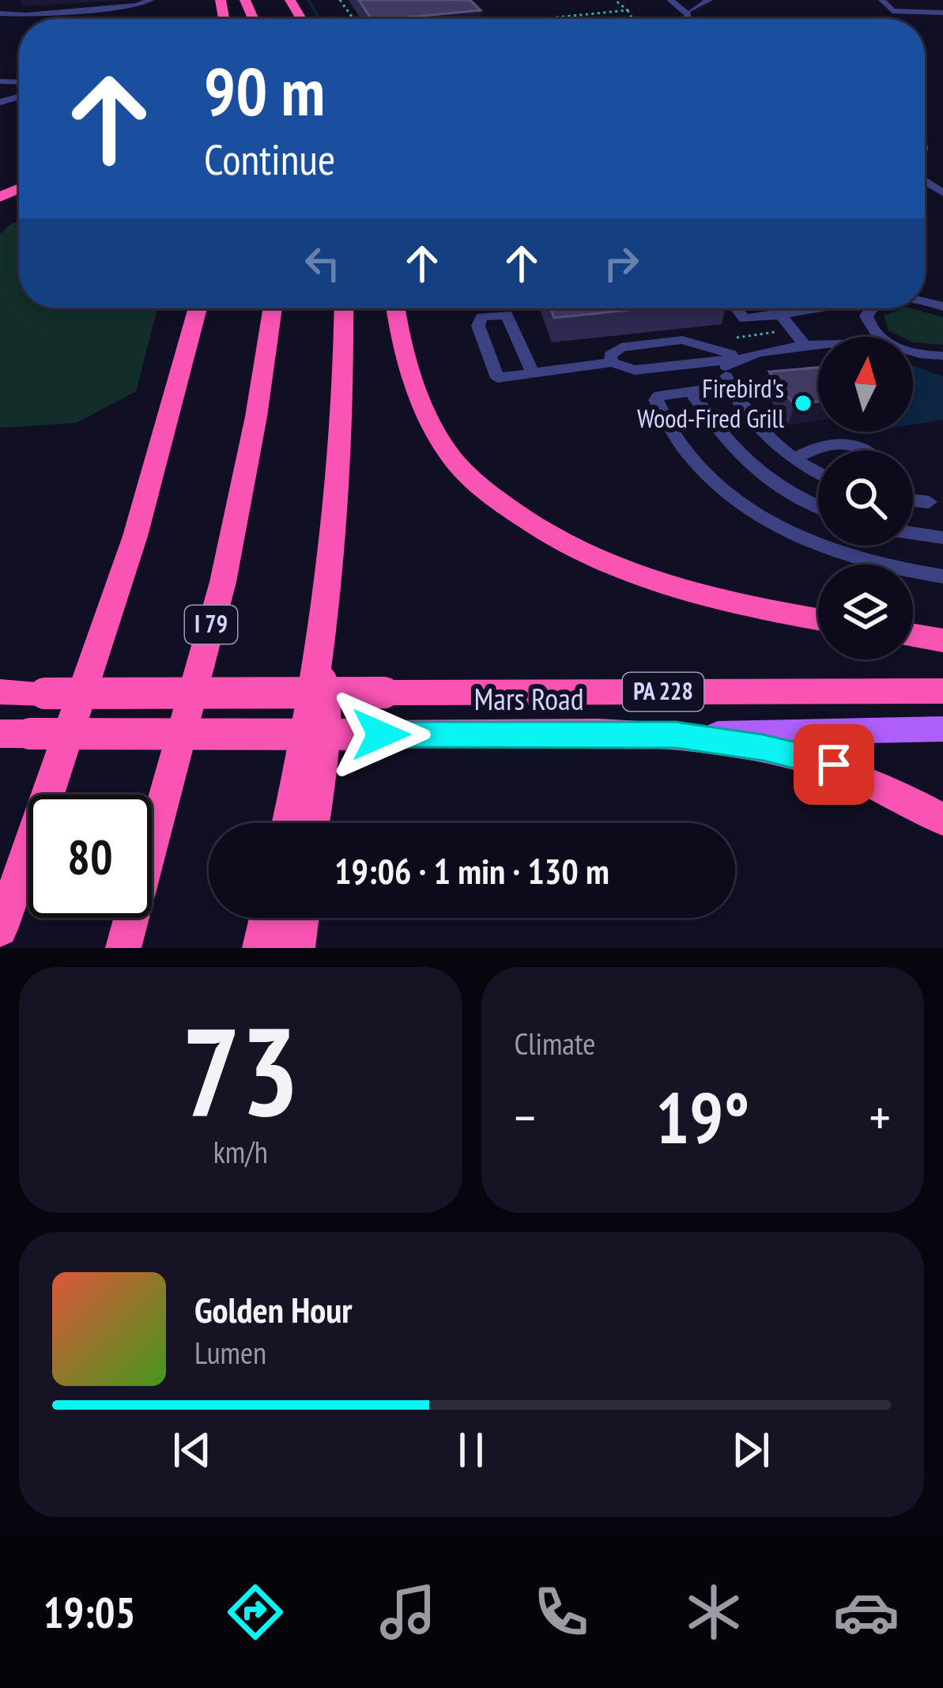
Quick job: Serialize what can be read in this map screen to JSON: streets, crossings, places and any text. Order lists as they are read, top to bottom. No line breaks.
{"streets":{"highway":["I 79","PA 228","Mars Road"]},"places":["Firebird's Wood-Fired Grill"],"north":"top","page":{"turn":["90 m","Continue"],"limit":"80","trip":"19:06 · 1 min · 130 m","tile":[["73","km/h"],"Climate"],"heat":["−","19°","+"],"song":["Golden Hour","Lumen"],"tabs":"19:05"}}
